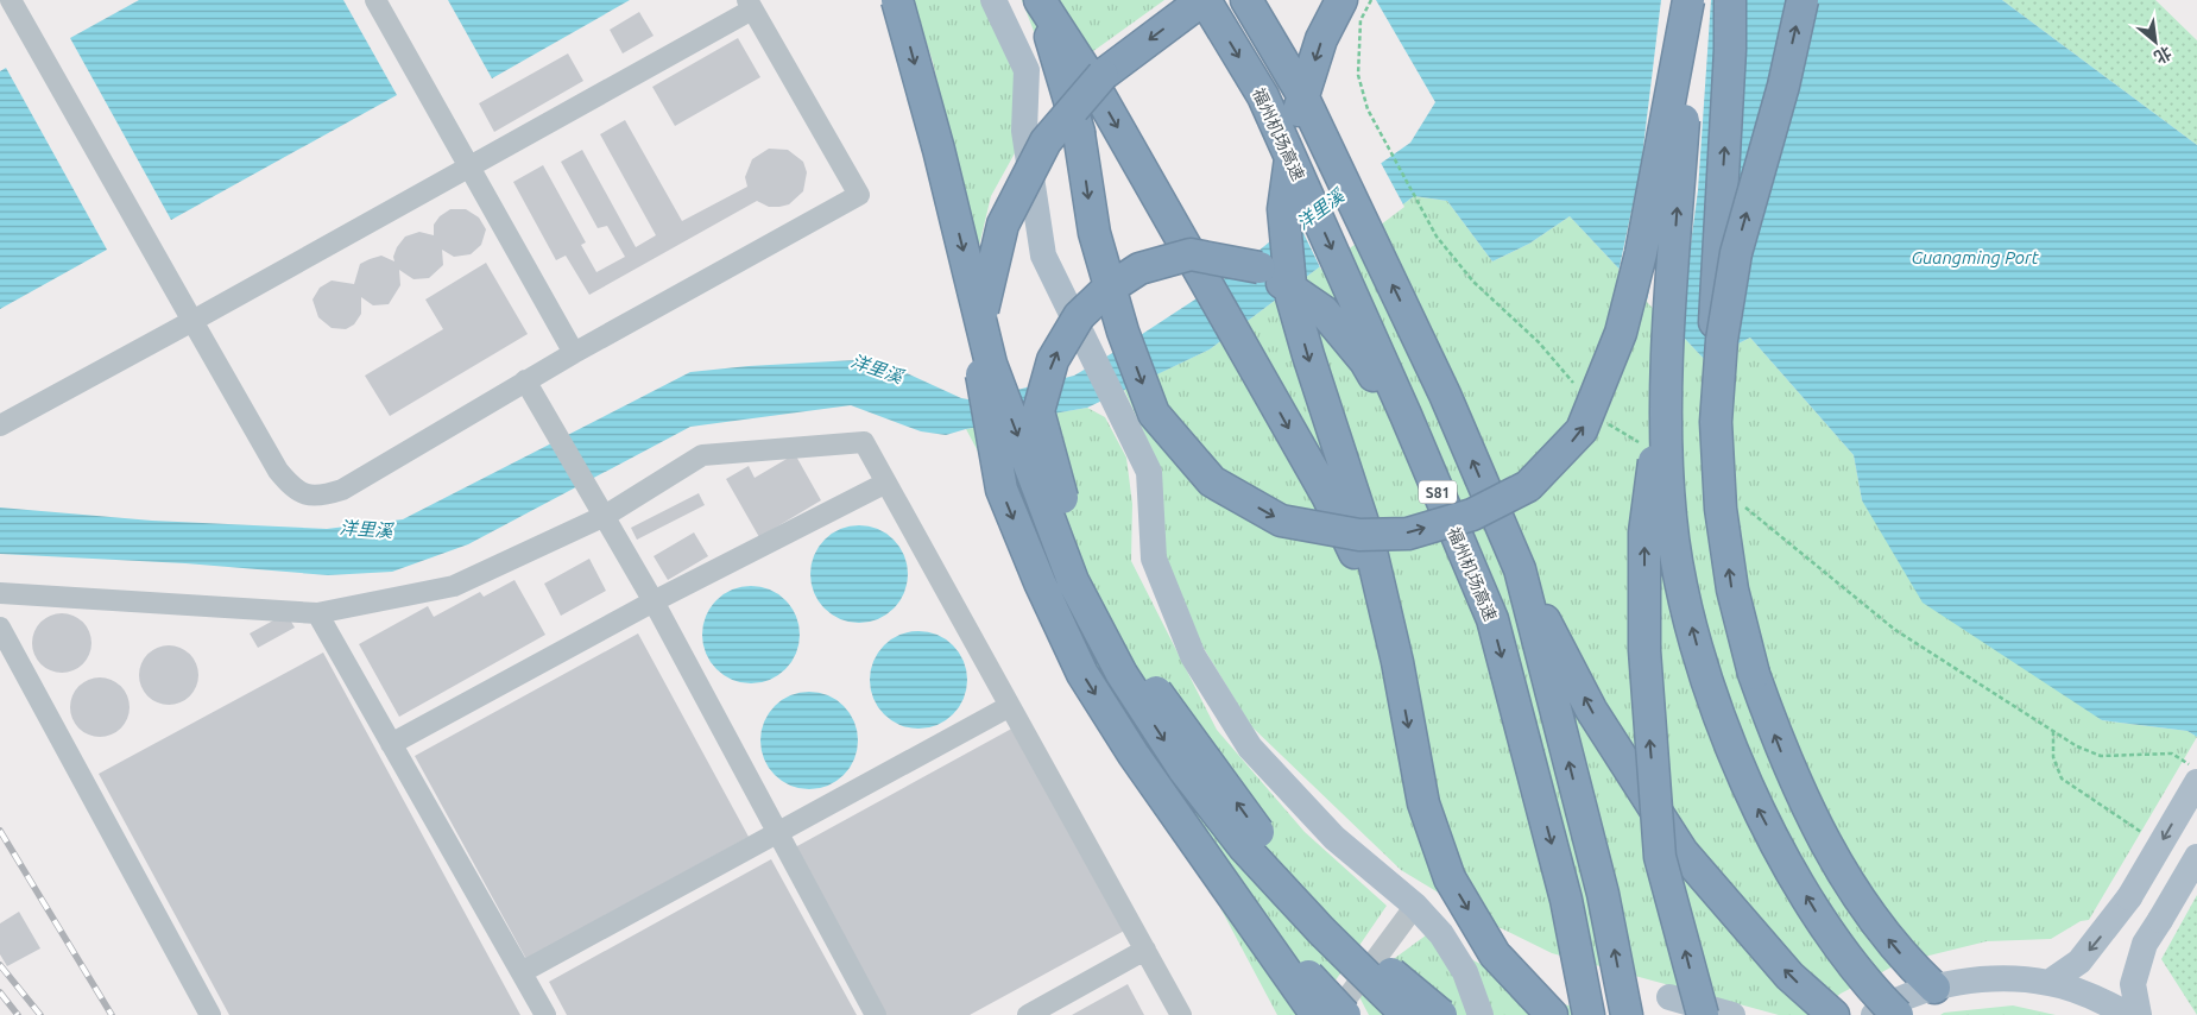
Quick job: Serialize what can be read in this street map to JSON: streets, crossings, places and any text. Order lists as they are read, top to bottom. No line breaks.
{"streets":{"highway":["福州机场高速","S81"]},"water":["洋里溪","Guangming Port"],"north":"bottom right"}
